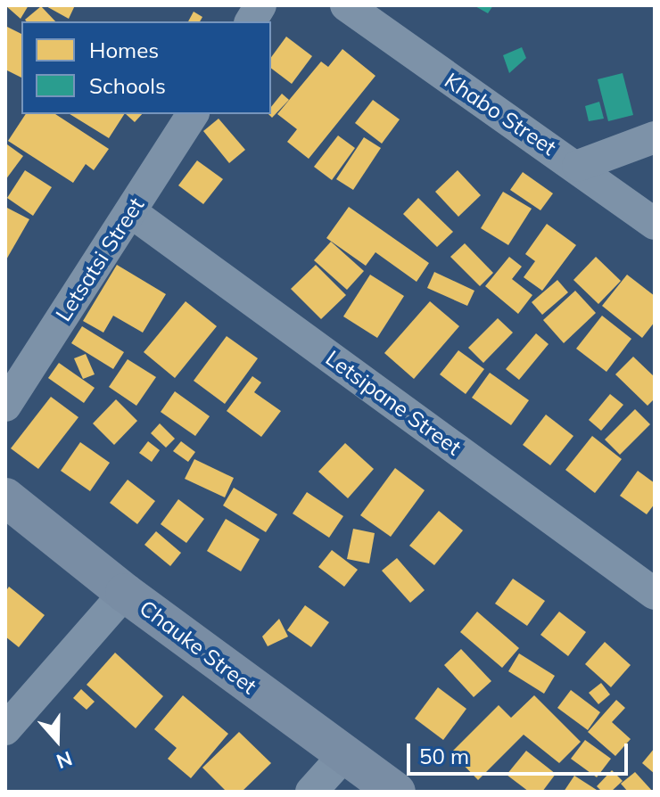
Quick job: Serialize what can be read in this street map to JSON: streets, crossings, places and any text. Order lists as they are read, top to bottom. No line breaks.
{"streets":{"street":["Khabo Street","Letsatsi Street","Letsipane Street","Chauke Street"]},"crossings":[["Letsatsi Street","Letsipane Street"]],"legend":["Homes","Schools"],"scale_bar":"50 m","north":"bottom"}
